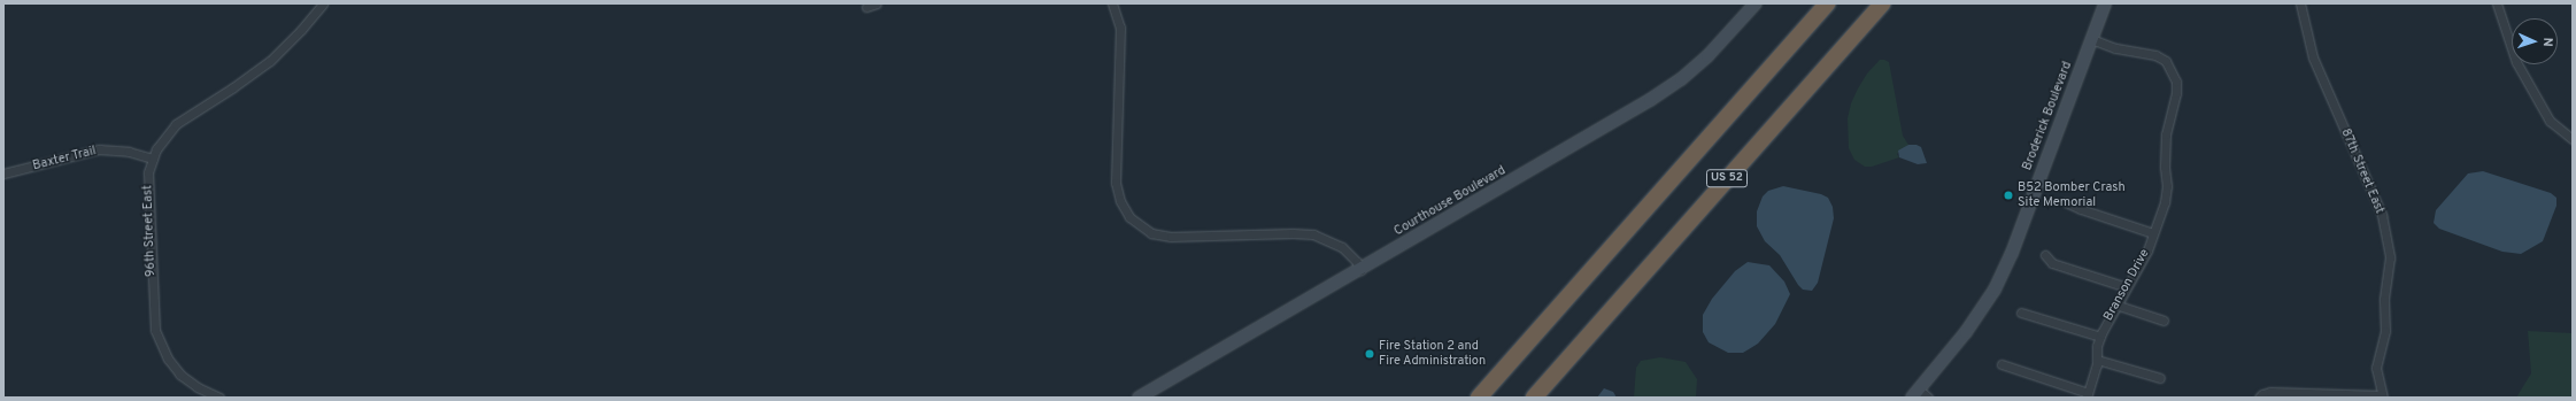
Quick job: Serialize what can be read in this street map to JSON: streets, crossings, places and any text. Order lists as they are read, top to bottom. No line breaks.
{"streets":{"highway":["US 52"],"street":["Broderick Boulevard","Baxter Trail","87th Street East","Courthouse Boulevard","96th Street East","Branson Drive"]},"crossings":[["Broderick Boulevard","Branson Drive"],["Baxter Trail","96th Street East"]],"places":["B52 Bomber Crash Site Memorial","Fire Station 2 and Fire Administration"],"north":"right"}
